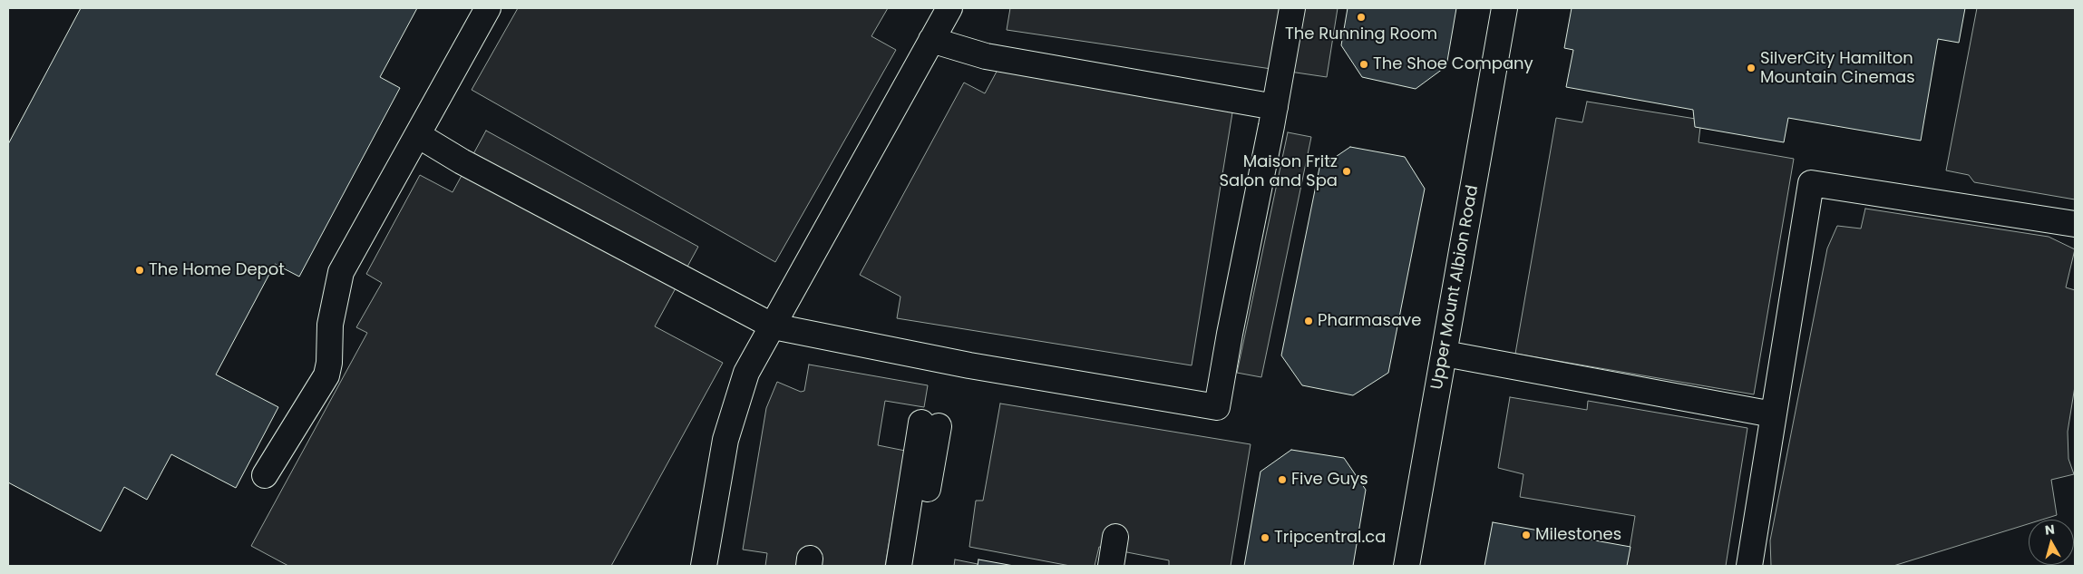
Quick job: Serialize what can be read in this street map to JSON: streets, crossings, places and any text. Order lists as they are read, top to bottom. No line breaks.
{"streets":{"street":["Upper Mount Albion Road"]},"places":["The Running Room","The Shoe Company","SilverCity Hamilton Mountain Cinemas","Maison Fritz Salon and Spa","The Home Depot","Pharmasave","Five Guys","Milestones","Tripcentral.ca"],"north":"top"}
